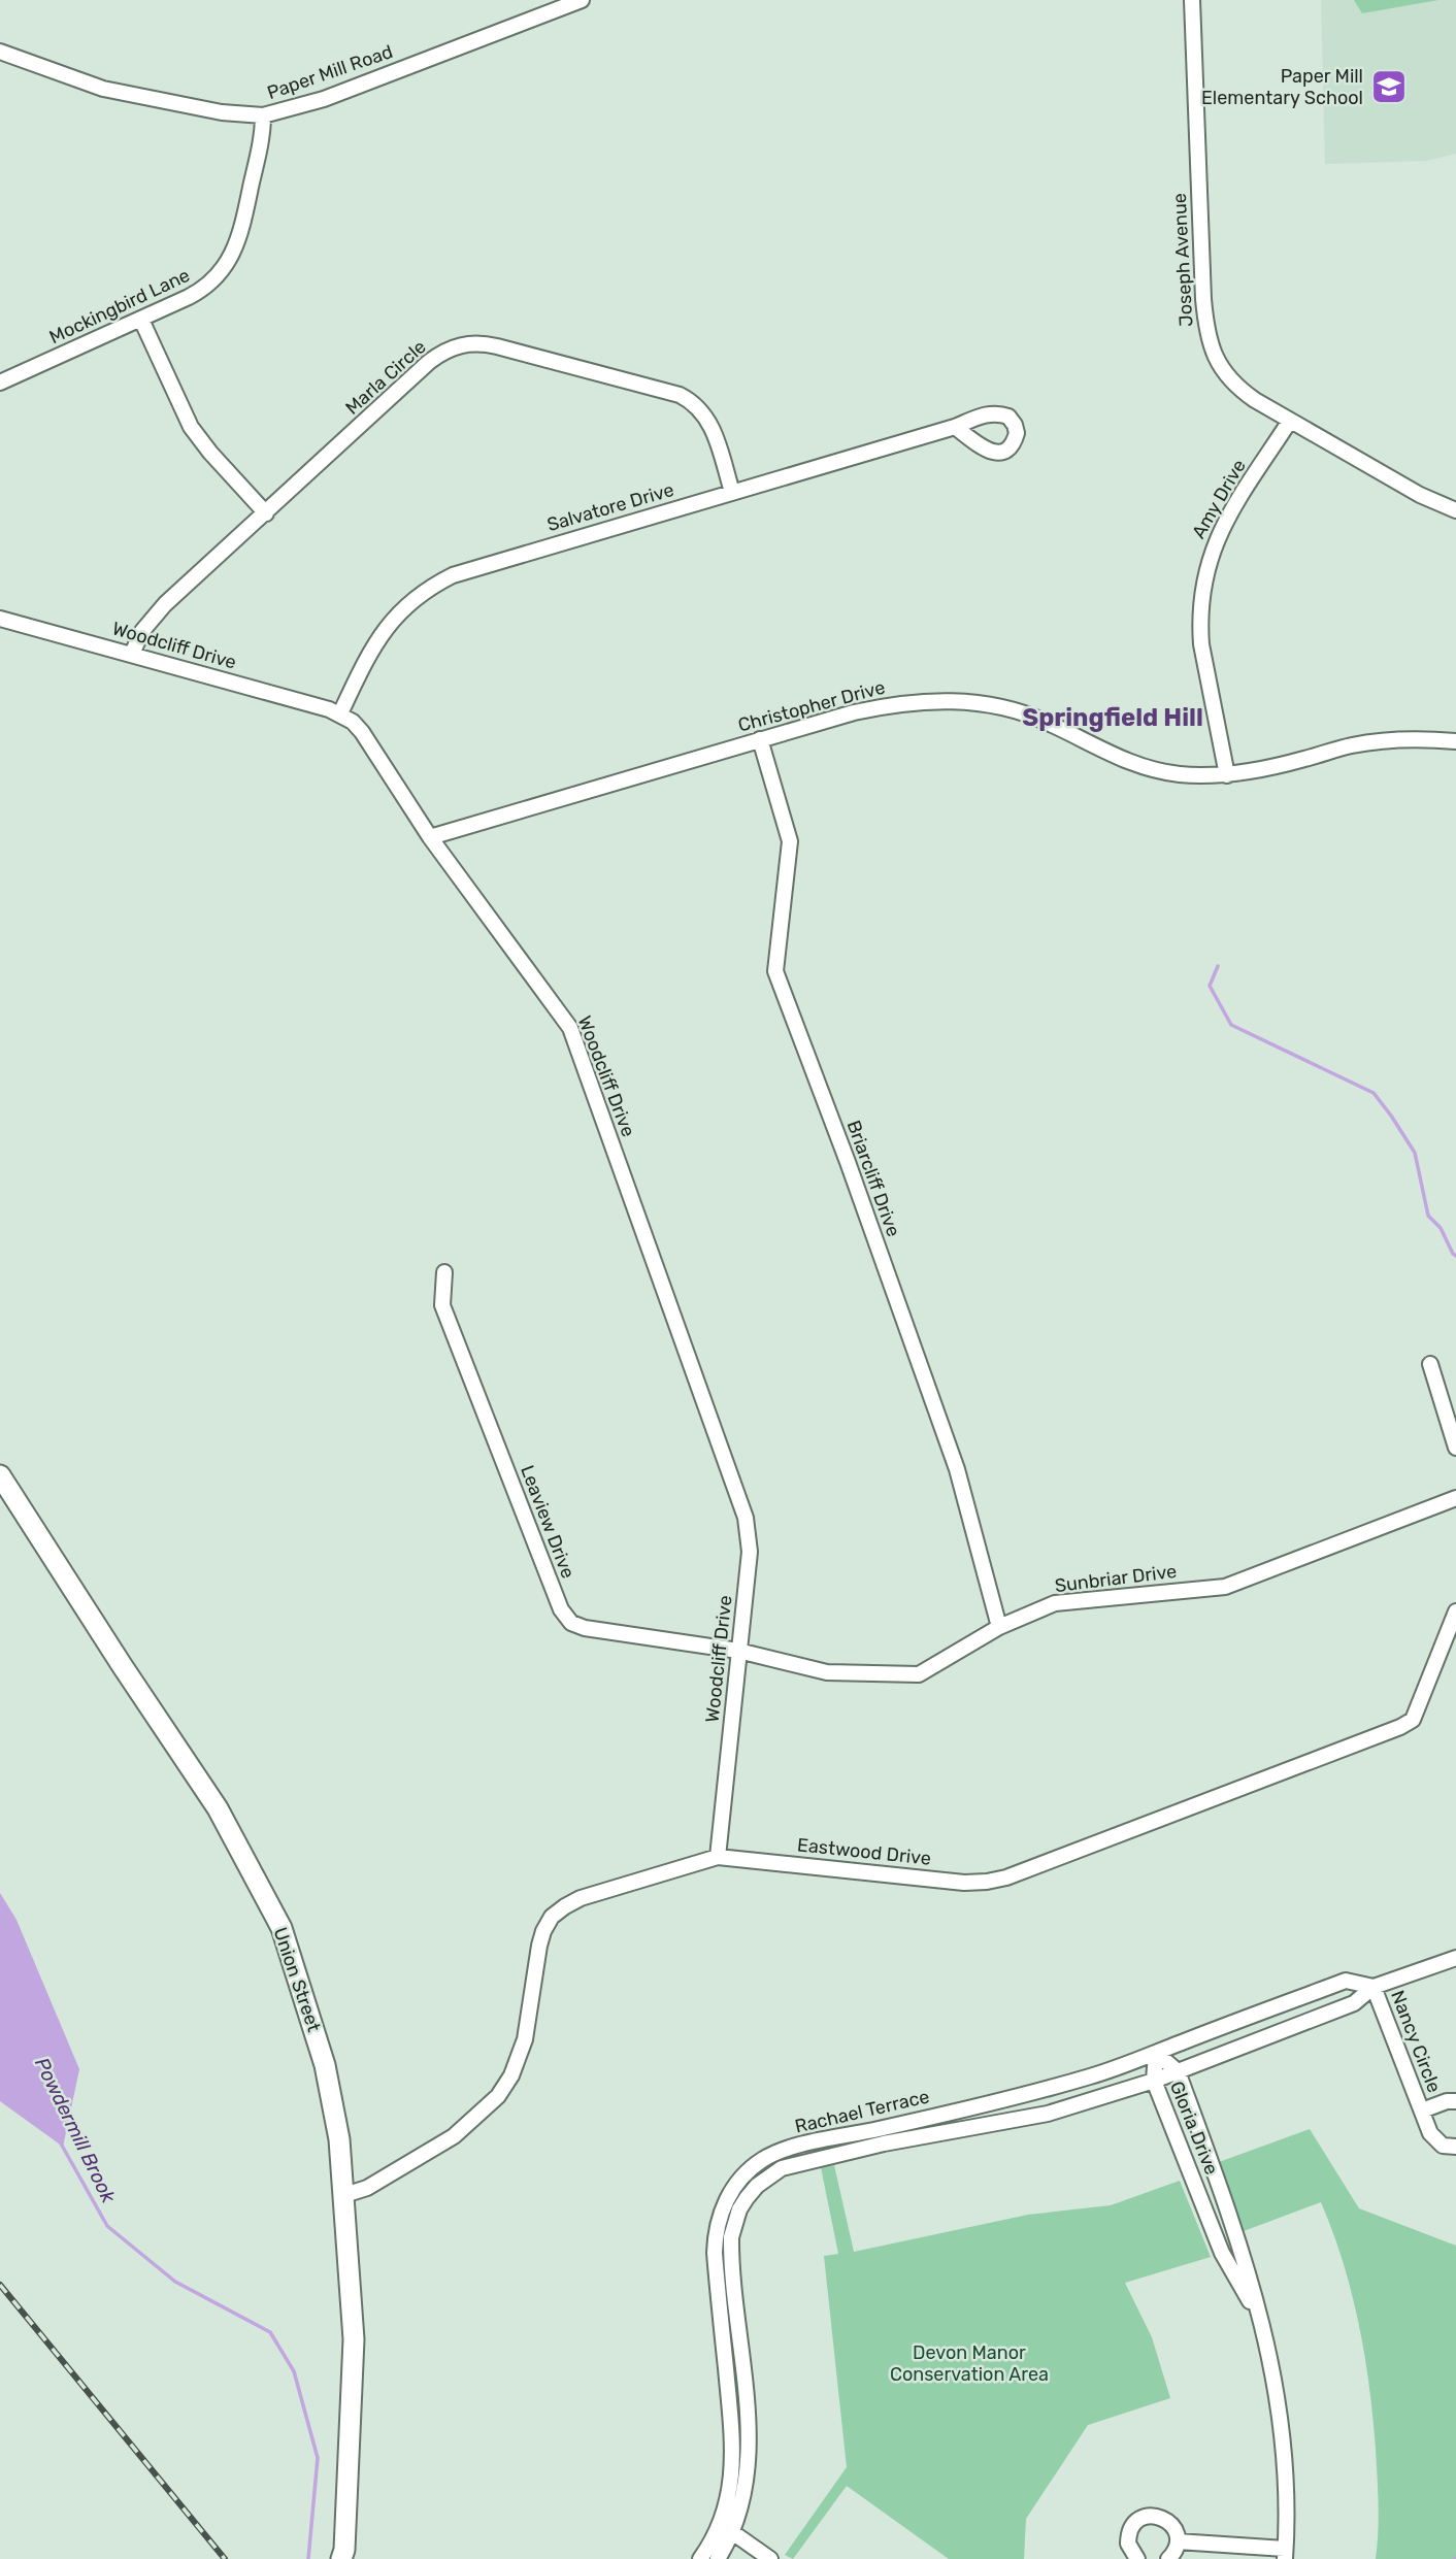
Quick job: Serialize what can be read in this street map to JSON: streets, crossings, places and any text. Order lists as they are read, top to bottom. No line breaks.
{"streets":{"main road":["Union Street"],"street":["Paper Mill Road","Joseph Avenue","Mockingbird Lane","Marla Circle","Amy Drive","Salvatore Drive","Woodcliff Drive","Christopher Drive","Briarcliff Drive","Leaview Drive","Sunbriar Drive","Eastwood Drive","Nancy Circle","Rachael Terrace","Gloria Drive"]},"crossings":[["Paper Mill Road","Mockingbird Lane"],["Joseph Avenue","Amy Drive"],["Marla Circle","Salvatore Drive"],["Marla Circle","Woodcliff Drive"],["Amy Drive","Christopher Drive"],["Salvatore Drive","Woodcliff Drive"],["Woodcliff Drive","Christopher Drive"],["Woodcliff Drive","Leaview Drive"],["Woodcliff Drive","Sunbriar Drive"],["Woodcliff Drive","Eastwood Drive"],["Christopher Drive","Briarcliff Drive"],["Briarcliff Drive","Sunbriar Drive"],["Leaview Drive","Sunbriar Drive"],["Eastwood Drive","Union Street"],["Nancy Circle","Rachael Terrace"],["Rachael Terrace","Gloria Drive"]],"districts":["Springfield Hill"],"water":["Powdermill Brook"],"parks":["Devon Manor Conservation Area"],"places":{"school or university":["Paper Mill Elementary School"]}}
